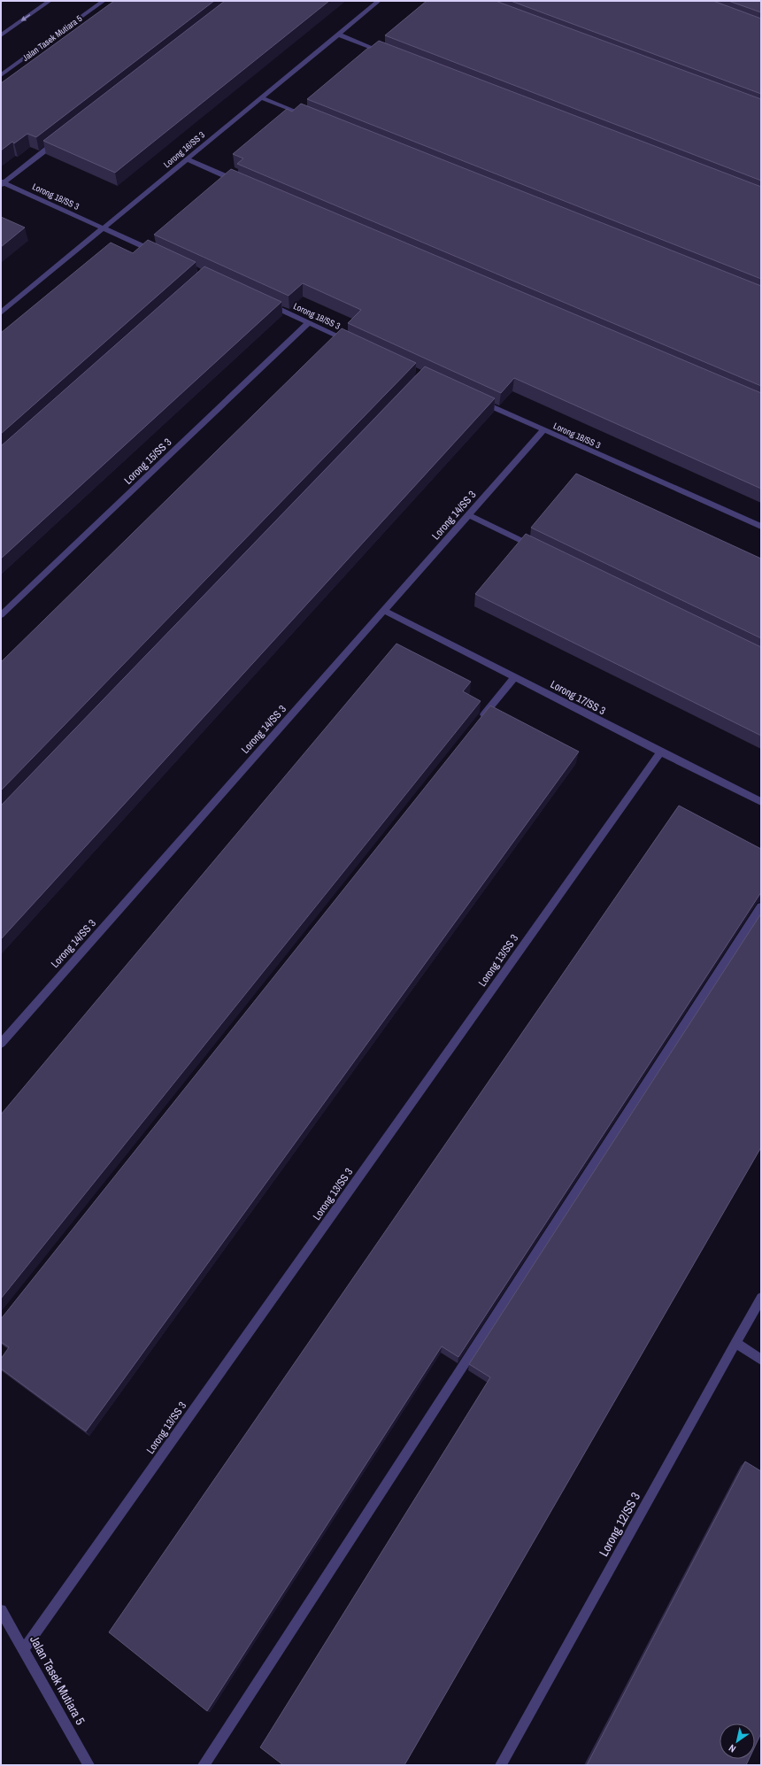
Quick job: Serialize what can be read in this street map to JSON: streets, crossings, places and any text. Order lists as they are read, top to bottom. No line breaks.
{"streets":{"street":["Jalan Tasek Mutiara 5","Lorong 16/SS 3","Lorong 18/SS 3","Lorong 15/SS 3","Lorong 14/SS 3","Lorong 17/SS 3","Lorong 13/SS 3","Lorong 12/SS 3"]},"crossings":[["Jalan Tasek Mutiara 5","Lorong 13/SS 3"],["Lorong 16/SS 3","Lorong 18/SS 3"],["Lorong 18/SS 3","Lorong 15/SS 3"],["Lorong 18/SS 3","Lorong 14/SS 3"],["Lorong 14/SS 3","Lorong 17/SS 3"],["Lorong 17/SS 3","Lorong 13/SS 3"]],"north":"bottom left"}
